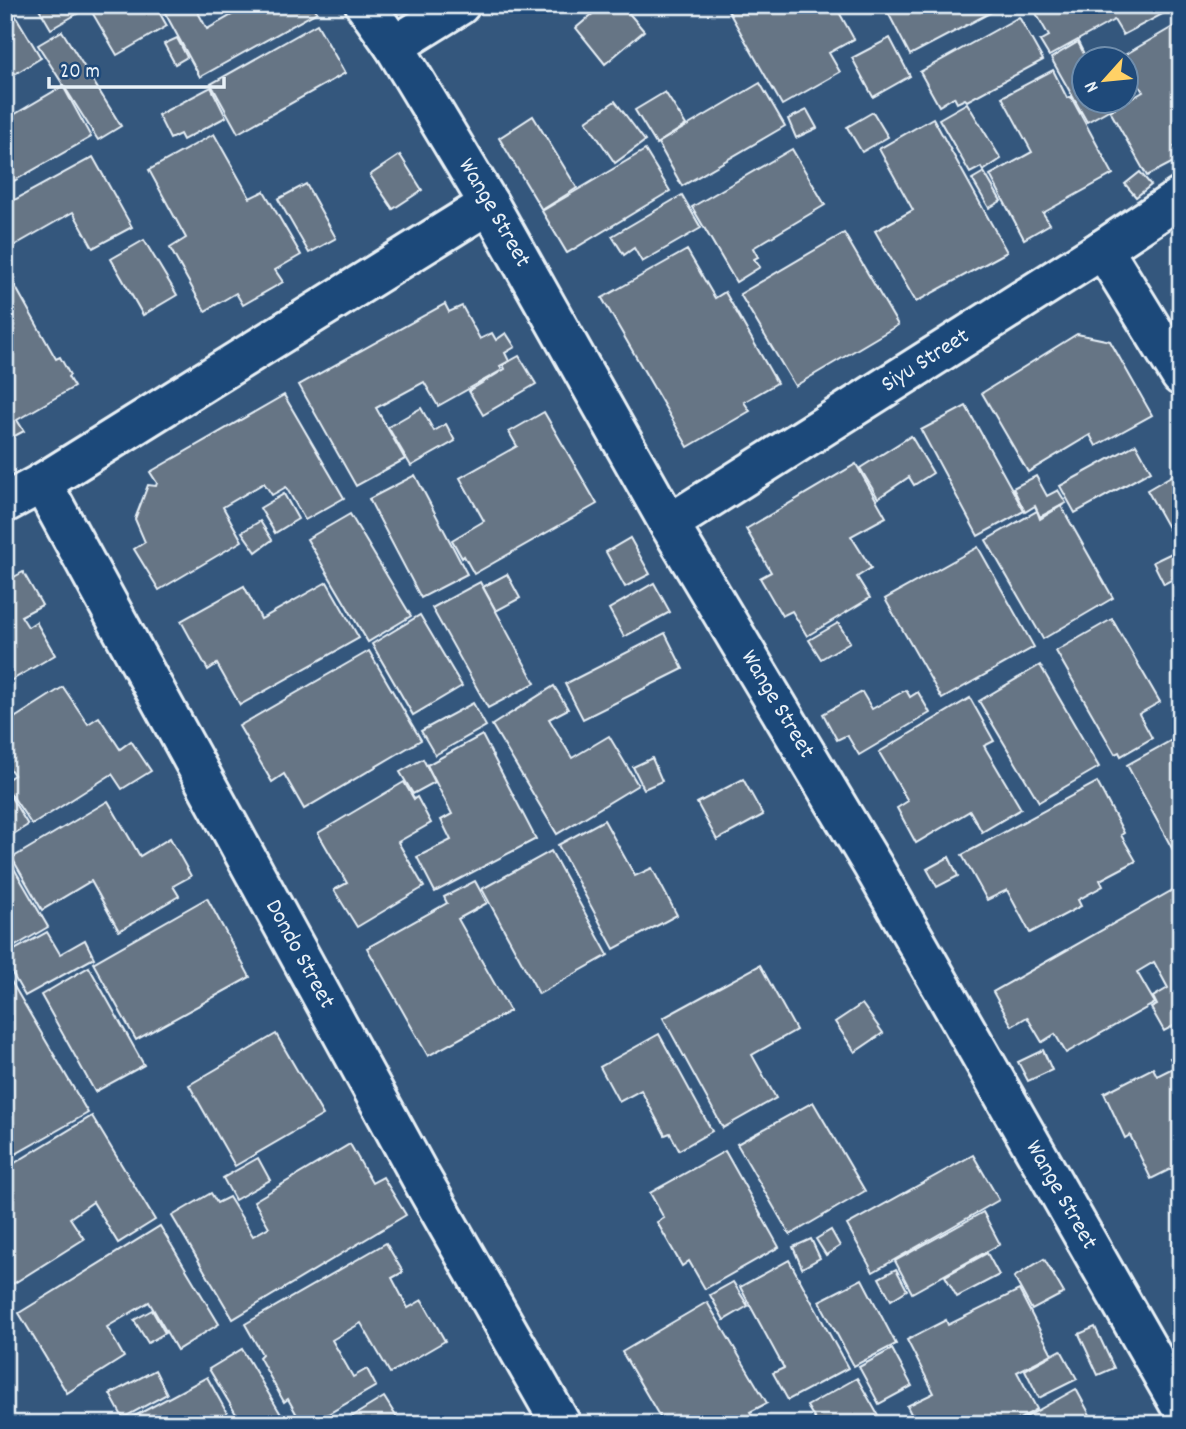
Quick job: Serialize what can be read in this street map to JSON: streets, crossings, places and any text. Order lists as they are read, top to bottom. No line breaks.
{"streets":{"street":["Wange Street","Siyu Street","Dondo Street"]},"crossings":[["Wange Street","Siyu Street"]],"scale_bar":"20 m","north":"bottom left"}
